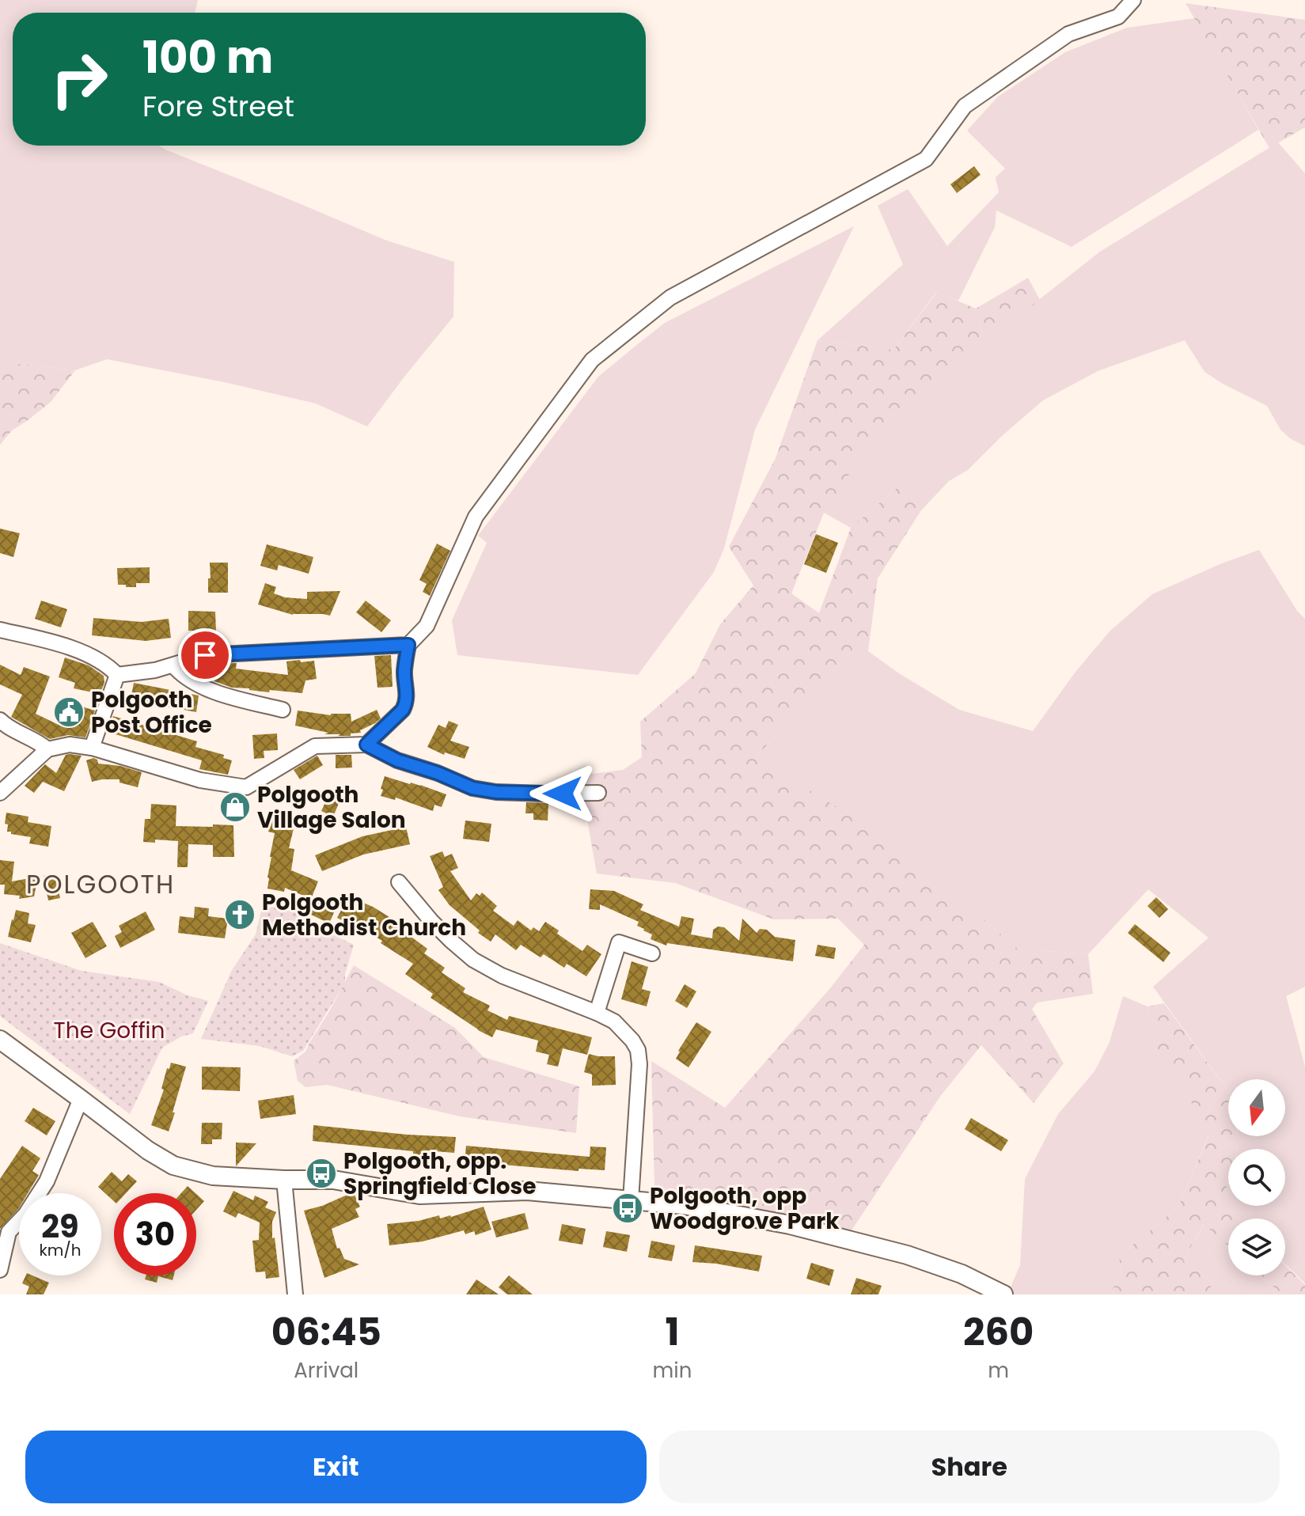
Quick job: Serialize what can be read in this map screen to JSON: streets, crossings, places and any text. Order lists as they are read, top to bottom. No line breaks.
{"districts":["POLGOOTH"],"parks":["The Goffin"],"places":{"public building":["Polgooth Post Office"],"shop":["Polgooth Village Salon"],"church":["Polgooth Methodist Church"],"bus stop":["Polgooth, opp. Springfield Close","Polgooth, opp Woodgrove Park"]},"north":"bottom","page":{"turn":["100 m","Fore Street"],"speed":"29 km/h","limit":"30","eta":["06:45","Arrival","1","min","260","m"],"buttons":["Exit","Share"]}}
